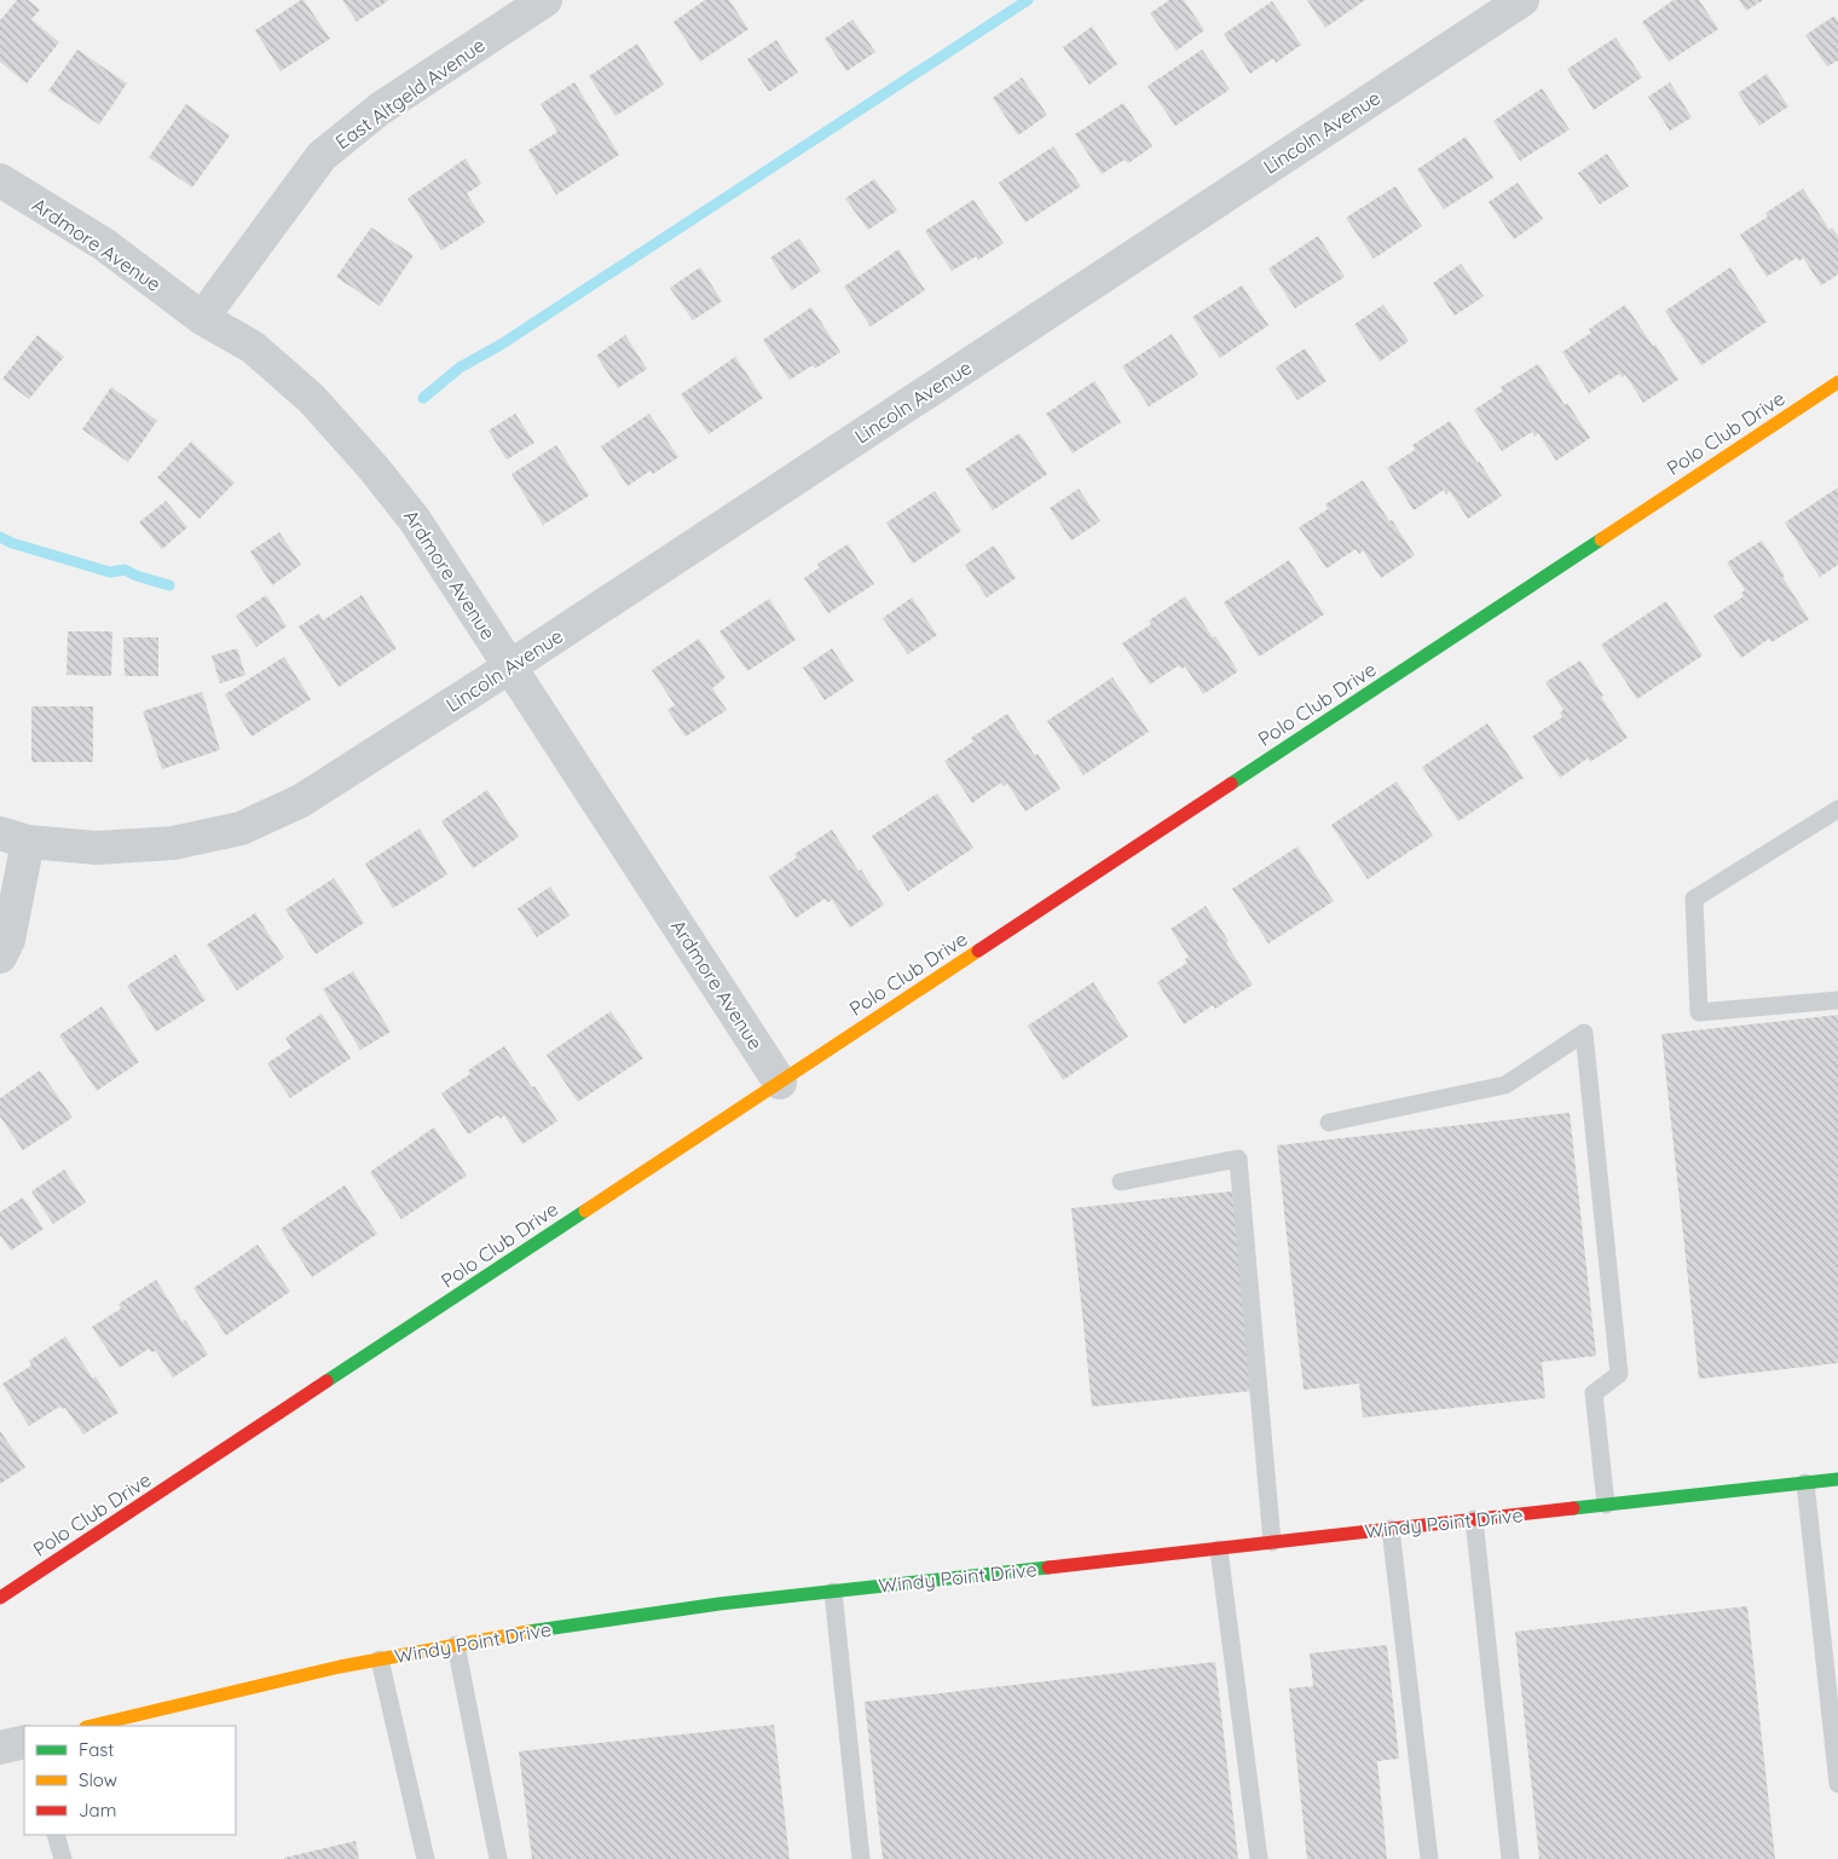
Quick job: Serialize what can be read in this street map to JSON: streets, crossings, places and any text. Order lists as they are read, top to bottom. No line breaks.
{"streets":{"street":["East Altgeld Avenue","Lincoln Avenue","Ardmore Avenue","Polo Club Drive","Windy Point Drive"]},"crossings":[["East Altgeld Avenue","Ardmore Avenue"],["Lincoln Avenue","Ardmore Avenue"],["Ardmore Avenue","Polo Club Drive"]],"legend":["Fast","Slow","Jam"]}
